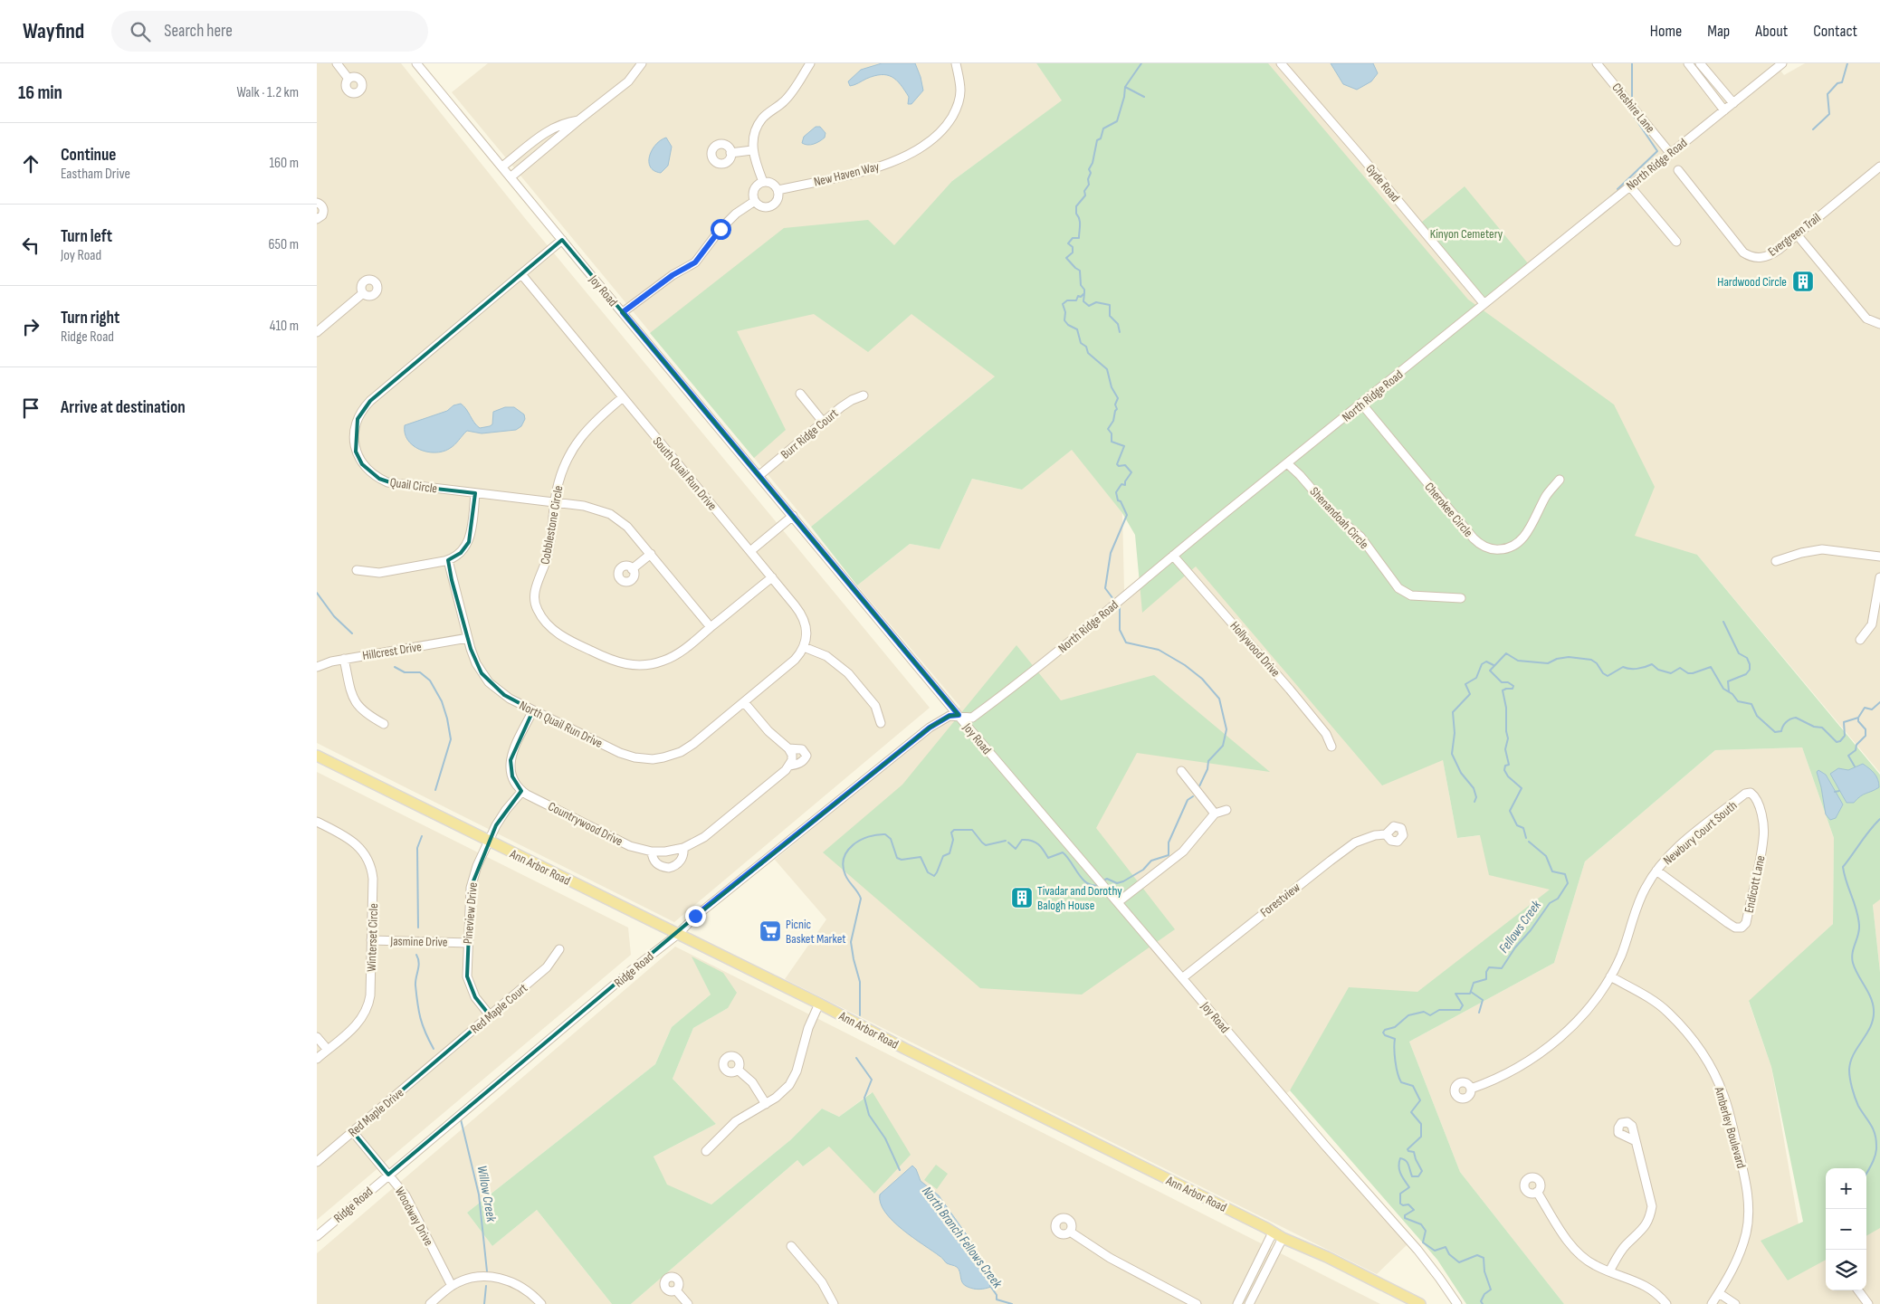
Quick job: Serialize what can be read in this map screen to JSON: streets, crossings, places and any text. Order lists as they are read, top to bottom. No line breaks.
{"streets":{"main road":["Ann Arbor Road"],"street":["Cheshire Lane","North Ridge Road","New Haven Way","Gyde Road","Evergreen Trail","Joy Road","Burr Ridge Court","South Quail Run Drive","Quail Circle","Cherokee Circle","Shenandoah Circle","Cobblestone Circle","Hollywood Drive","Hillcrest Drive","North Quail Run Drive","Countrywood Drive","Newbury Court South","Endicott Lane","Forestview","Pineview Drive","Winterset Circle","Jasmine Drive","Ridge Road","Red Maple Court","Red Maple Drive","Amberley Boulevard","Woodway Drive"]},"crossings":[["Cheshire Lane","North Ridge Road"],["North Ridge Road","Gyde Road"],["North Ridge Road","Joy Road"],["North Ridge Road","Cherokee Circle"],["North Ridge Road","Shenandoah Circle"],["North Ridge Road","Hollywood Drive"],["North Ridge Road","Ridge Road"],["Joy Road","Burr Ridge Court"],["Joy Road","Quail Circle"],["Joy Road","Forestview"],["Joy Road","Ridge Road"],["South Quail Run Drive","Quail Circle"],["South Quail Run Drive","Cobblestone Circle"],["South Quail Run Drive","North Quail Run Drive"],["Quail Circle","Cobblestone Circle"],["Hillcrest Drive","North Quail Run Drive"],["North Quail Run Drive","Countrywood Drive"],["Countrywood Drive","Pineview Drive"],["Newbury Court South","Endicott Lane"],["Newbury Court South","Amberley Boulevard"],["Ann Arbor Road","Pineview Drive"],["Ann Arbor Road","Ridge Road"],["Pineview Drive","Jasmine Drive"],["Pineview Drive","Red Maple Court"],["Winterset Circle","Jasmine Drive"],["Ridge Road","Woodway Drive"],["Red Maple Court","Red Maple Drive"],["Red Maple Drive","Woodway Drive"]],"water":["Fellows Creek","Willow Creek","North Branch Fellows Creek"],"parks":["Kinyon Cemetery"],"places":{"building":["Hardwood Circle","Tivadar and Dorothy Balogh House"],"supermarket":["Picnic Basket Market"]},"page":{"header":"Wayfind","search":"Search here","nav":["Home","Map","About","Contact"],"heading":["16 min","Walk · 1.2 km"],"list":[["Continue","Eastham Drive","160 m"],["Turn left","Joy Road","650 m"],["Turn right","Ridge Road","410 m"],"Arrive at destination"],"map_buttons":["+","−"]}}
